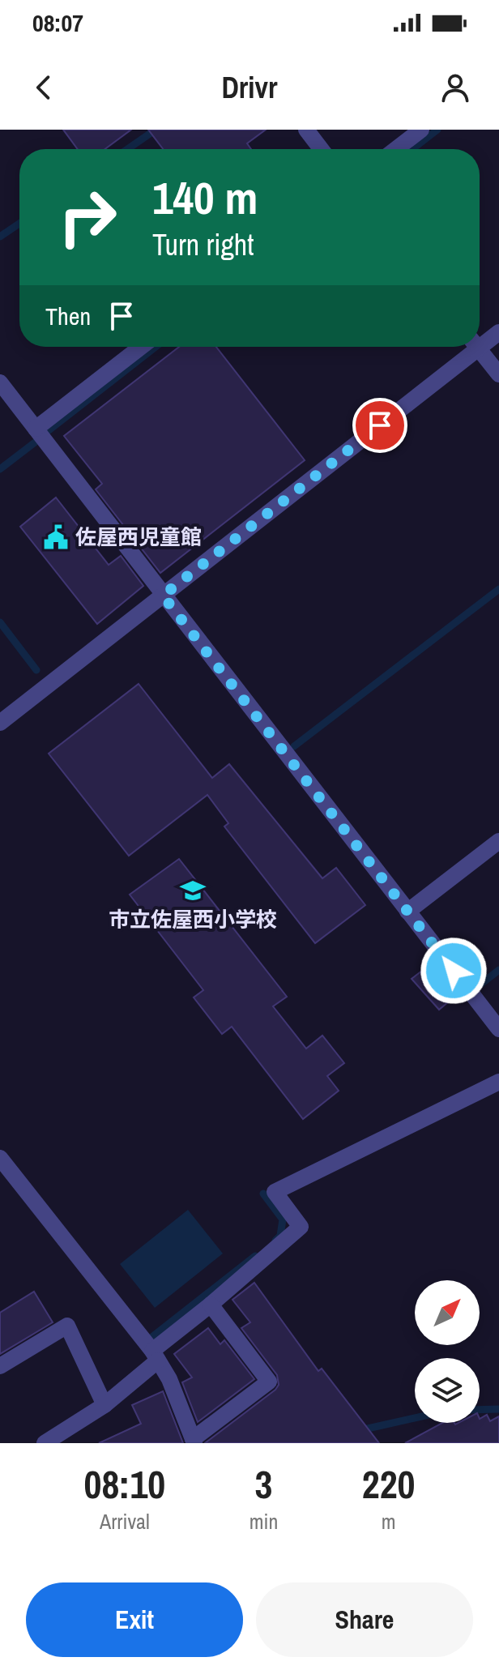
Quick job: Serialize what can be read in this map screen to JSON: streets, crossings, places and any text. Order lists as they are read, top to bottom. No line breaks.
{"places":{"public building":["佐屋西児童館"],"school or university":["市立佐屋西小学校"]},"north":"top right","page":{"status":"08:07","header":"Drivr","turn":["140 m","Turn right"],"then":"Then","eta":["08:10","Arrival","3","min","220","m"],"buttons":["Exit","Share"]}}
